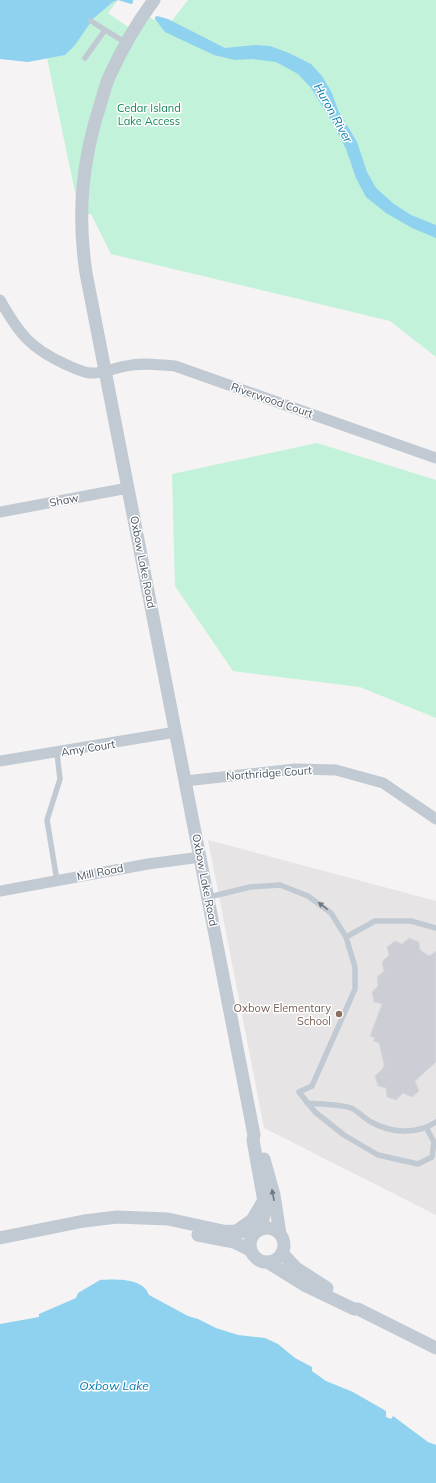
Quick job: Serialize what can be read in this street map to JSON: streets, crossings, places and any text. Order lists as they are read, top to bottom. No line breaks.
{"streets":{"street":["Riverwood Court","Shaw","Oxbow Lake Road","Amy Court","Northridge Court","Mill Road"]},"crossings":[["Riverwood Court","Oxbow Lake Road"],["Shaw","Oxbow Lake Road"],["Oxbow Lake Road","Amy Court"],["Oxbow Lake Road","Northridge Court"],["Oxbow Lake Road","Mill Road"]],"water":["Huron River","Oxbow Lake"],"parks":["Cedar Island Lake Access"],"places":["Oxbow Elementary School"]}
